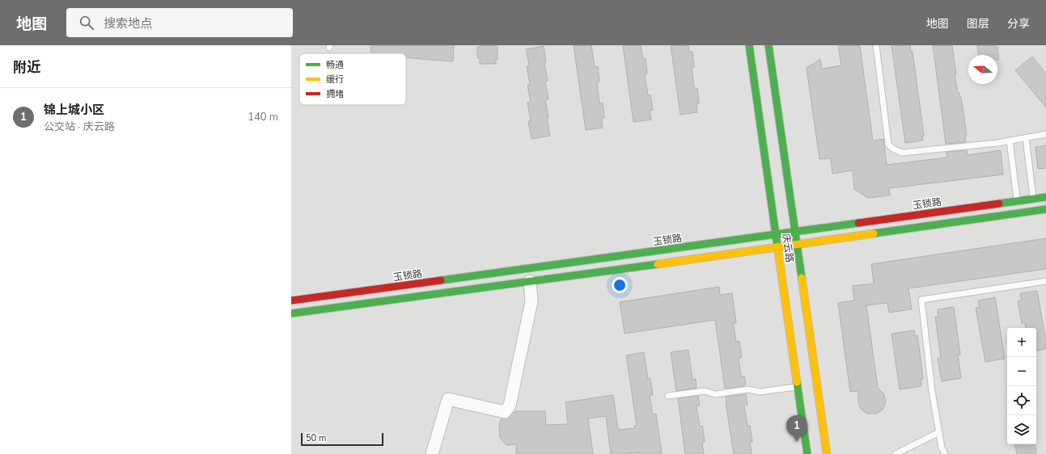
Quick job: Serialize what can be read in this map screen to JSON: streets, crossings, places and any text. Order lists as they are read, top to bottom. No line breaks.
{"streets":{"street":["玉锁路","庆云路"]},"crossings":[["玉锁路","庆云路"]],"legend":["畅通","缓行","拥堵"],"scale_bar":"50 m","north":"left","page":{"header":"地图","search":"搜索地点","nav":["地图","图层","分享"],"heading":"附近","list":[{"mark":"1","name":"锦上城小区","note":"公交站 · 庆云路","value":"140 m"}],"map_buttons":["+","−"],"pins":"1","scale":"50 m"}}
